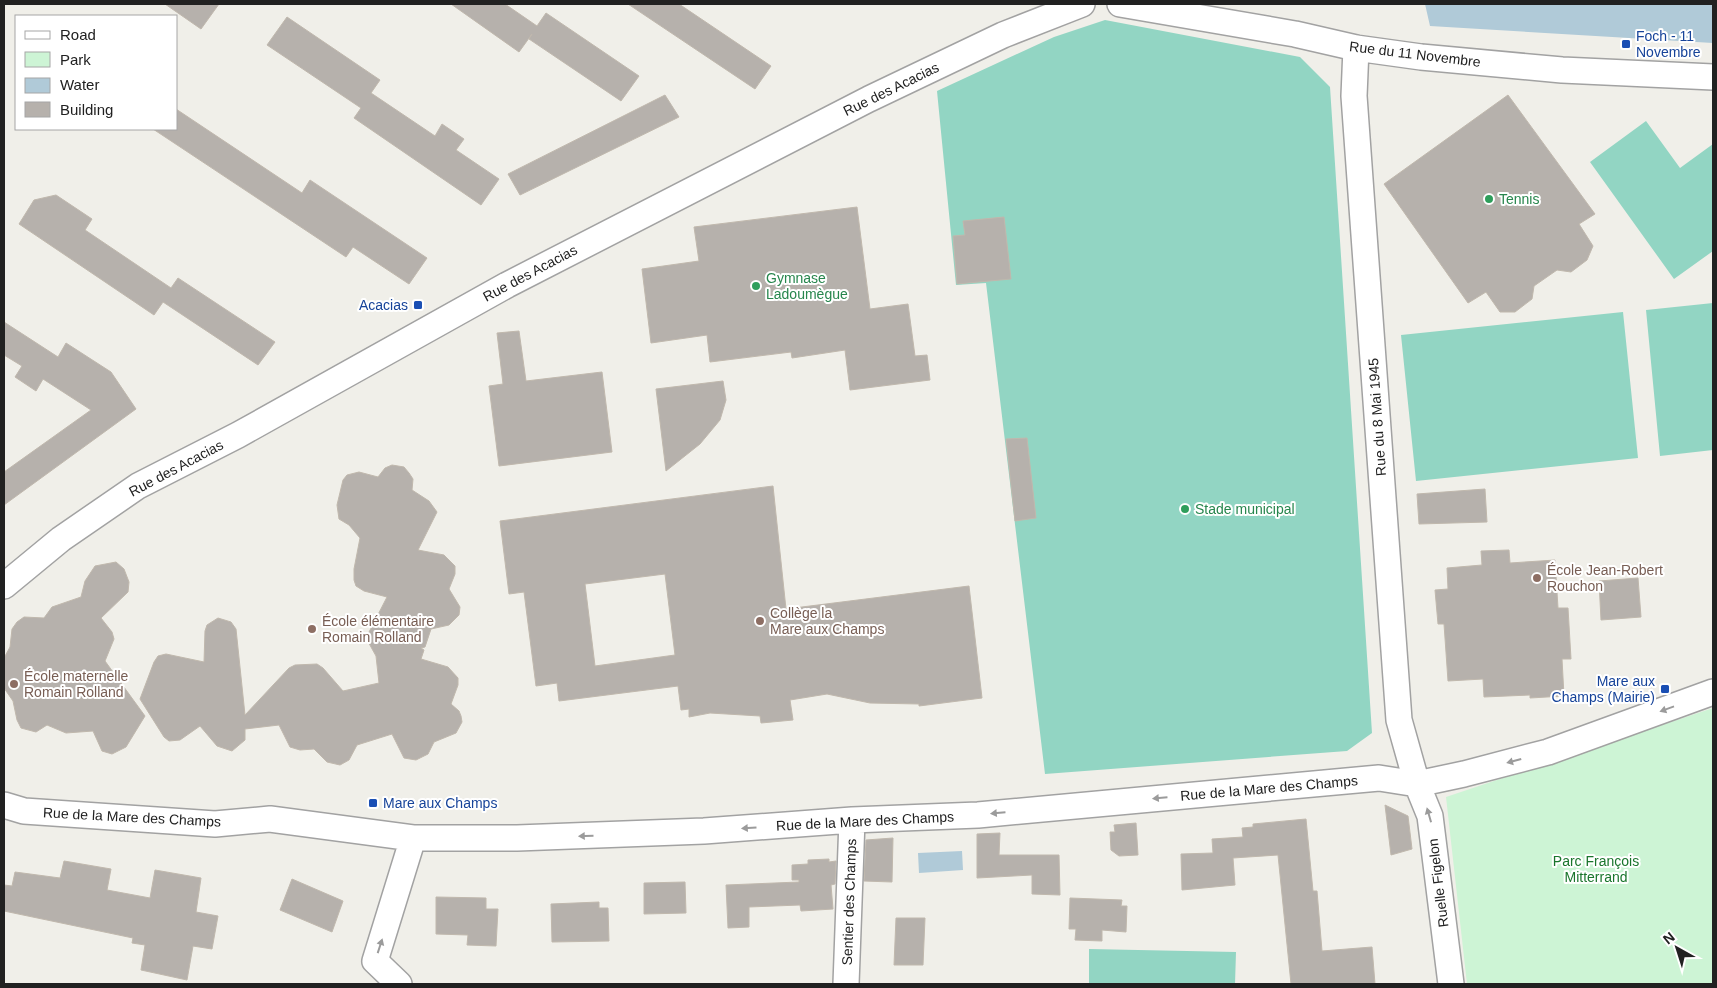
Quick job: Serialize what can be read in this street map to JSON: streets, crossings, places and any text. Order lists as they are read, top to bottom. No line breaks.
{"streets":{"street":["Rue du 11 Novembre","Rue des Acacias","Rue du 8 Mai 1945","Rue de la Mare des Champs","Ruelle Figelon","Sentier des Champs"]},"crossings":[["Rue du 11 Novembre","Rue du 8 Mai 1945"],["Rue du 8 Mai 1945","Rue de la Mare des Champs"],["Rue du 8 Mai 1945","Ruelle Figelon"],["Rue de la Mare des Champs","Ruelle Figelon"],["Rue de la Mare des Champs","Sentier des Champs"]],"one_way":["Rue de la Mare des Champs","Ruelle Figelon"],"parks":["Parc François Mitterrand"],"places":{"transit":["Foch - 11 Novembre","Acacias","Mare aux Champs (Mairie)","Mare aux Champs"],"other":["Tennis","Gymnase Ladoumègue","Stade municipal","École Jean-Robert Rouchon","Collège la Mare aux Champs","École élémentaire Romain Rolland","École maternelle Romain Rolland"]},"legend":["Road","Park","Water","Building"],"north":"top left"}
